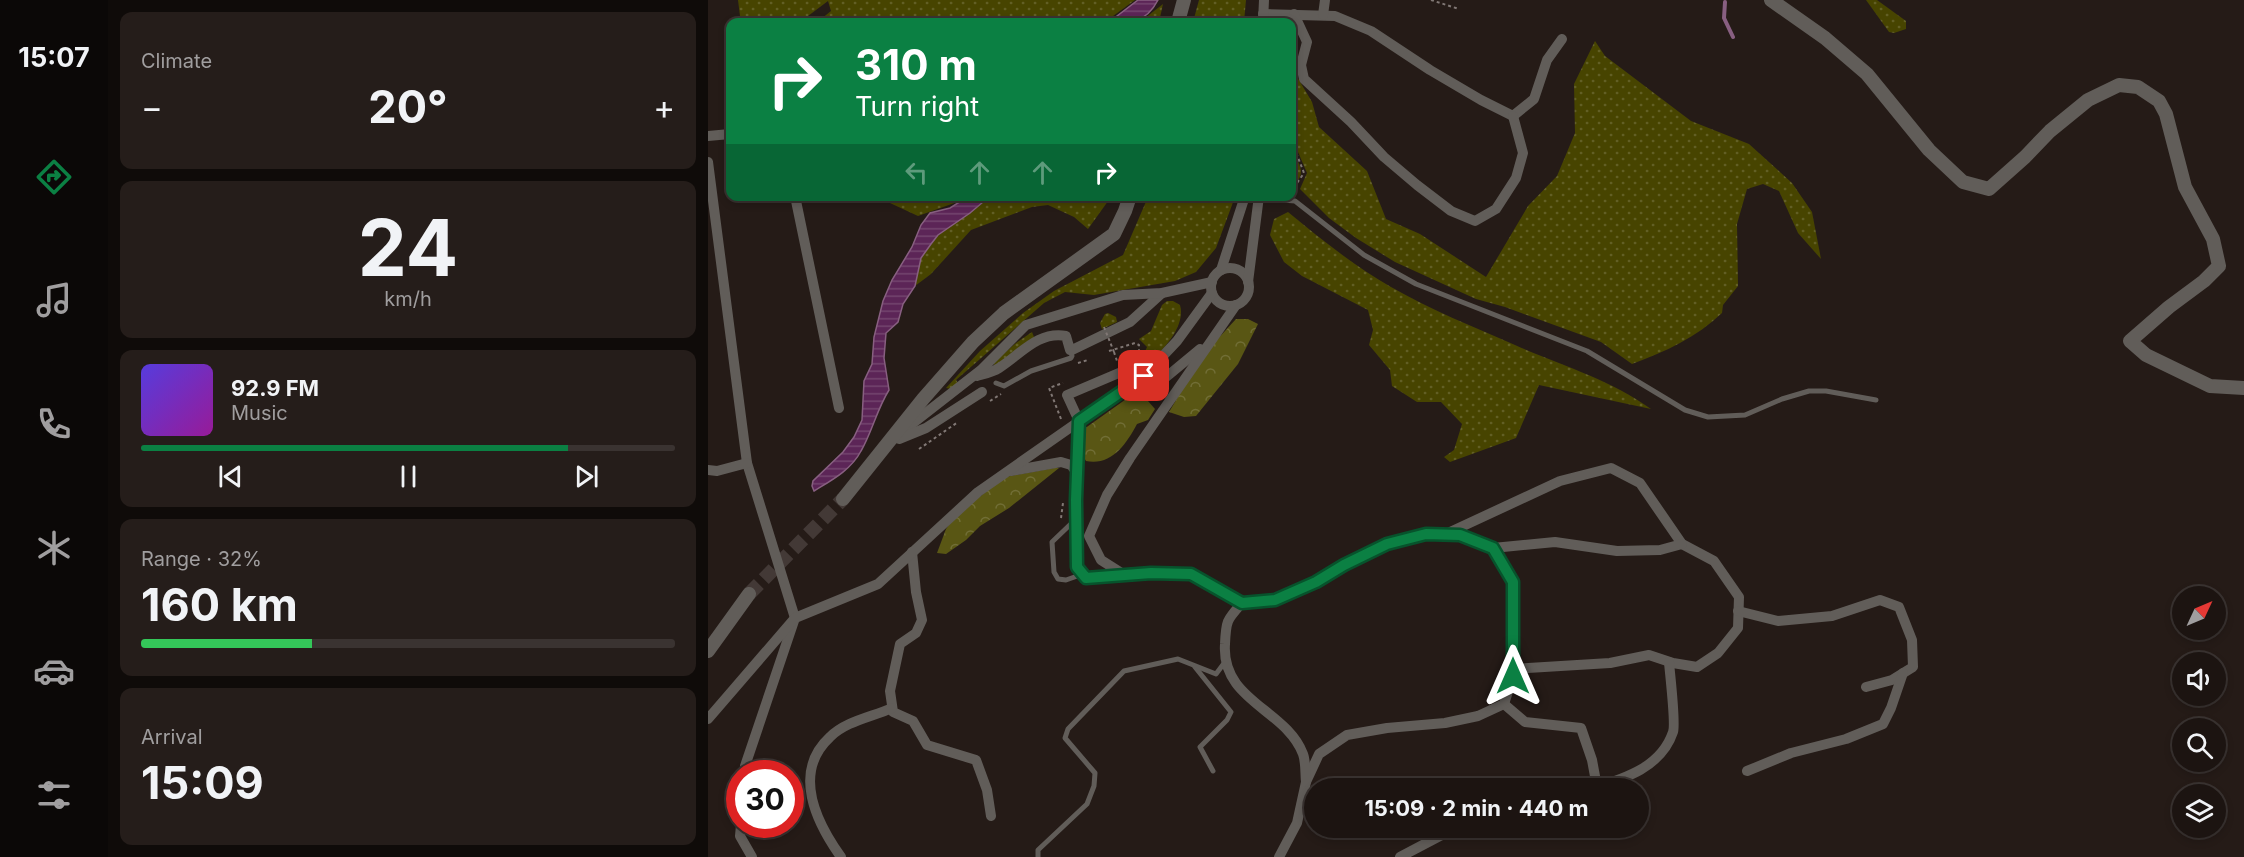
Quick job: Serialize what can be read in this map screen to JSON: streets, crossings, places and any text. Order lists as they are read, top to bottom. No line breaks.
{"north":"top right","page":{"tabs":"15:07","tile":["Climate",["24","km/h"],["Range · 32%","160 km"],["Arrival","15:09"]],"turn":["310 m","Turn right"],"heat":["−","20°","+"],"song":["92.9 FM","Music"],"limit":"30","trip":"15:09 · 2 min · 440 m"}}
